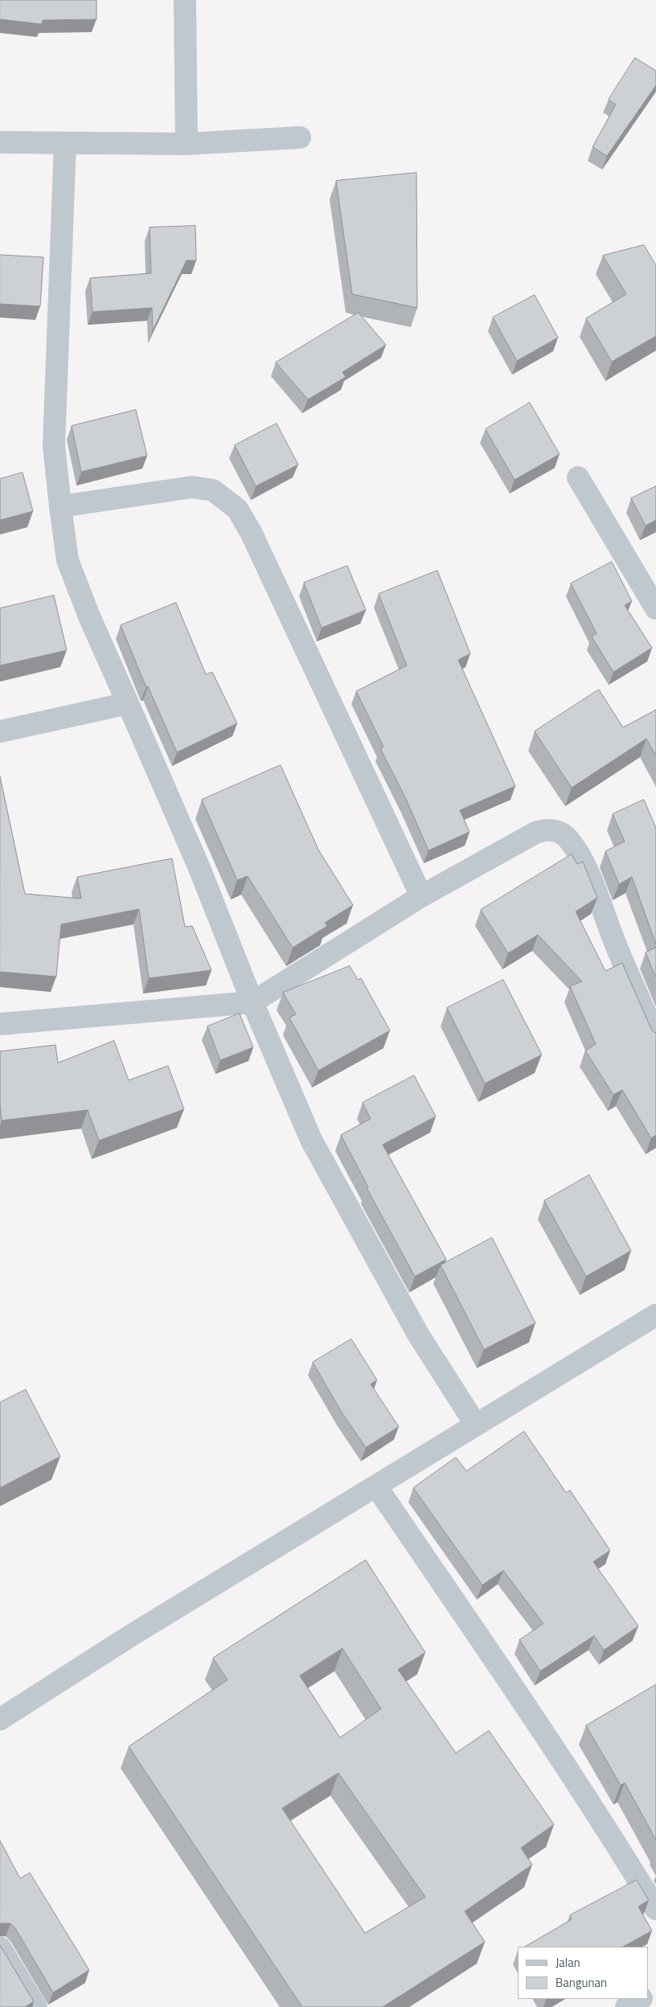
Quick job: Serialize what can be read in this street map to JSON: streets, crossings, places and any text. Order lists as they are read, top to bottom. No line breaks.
{"legend":["Jalan","Bangunan"]}
